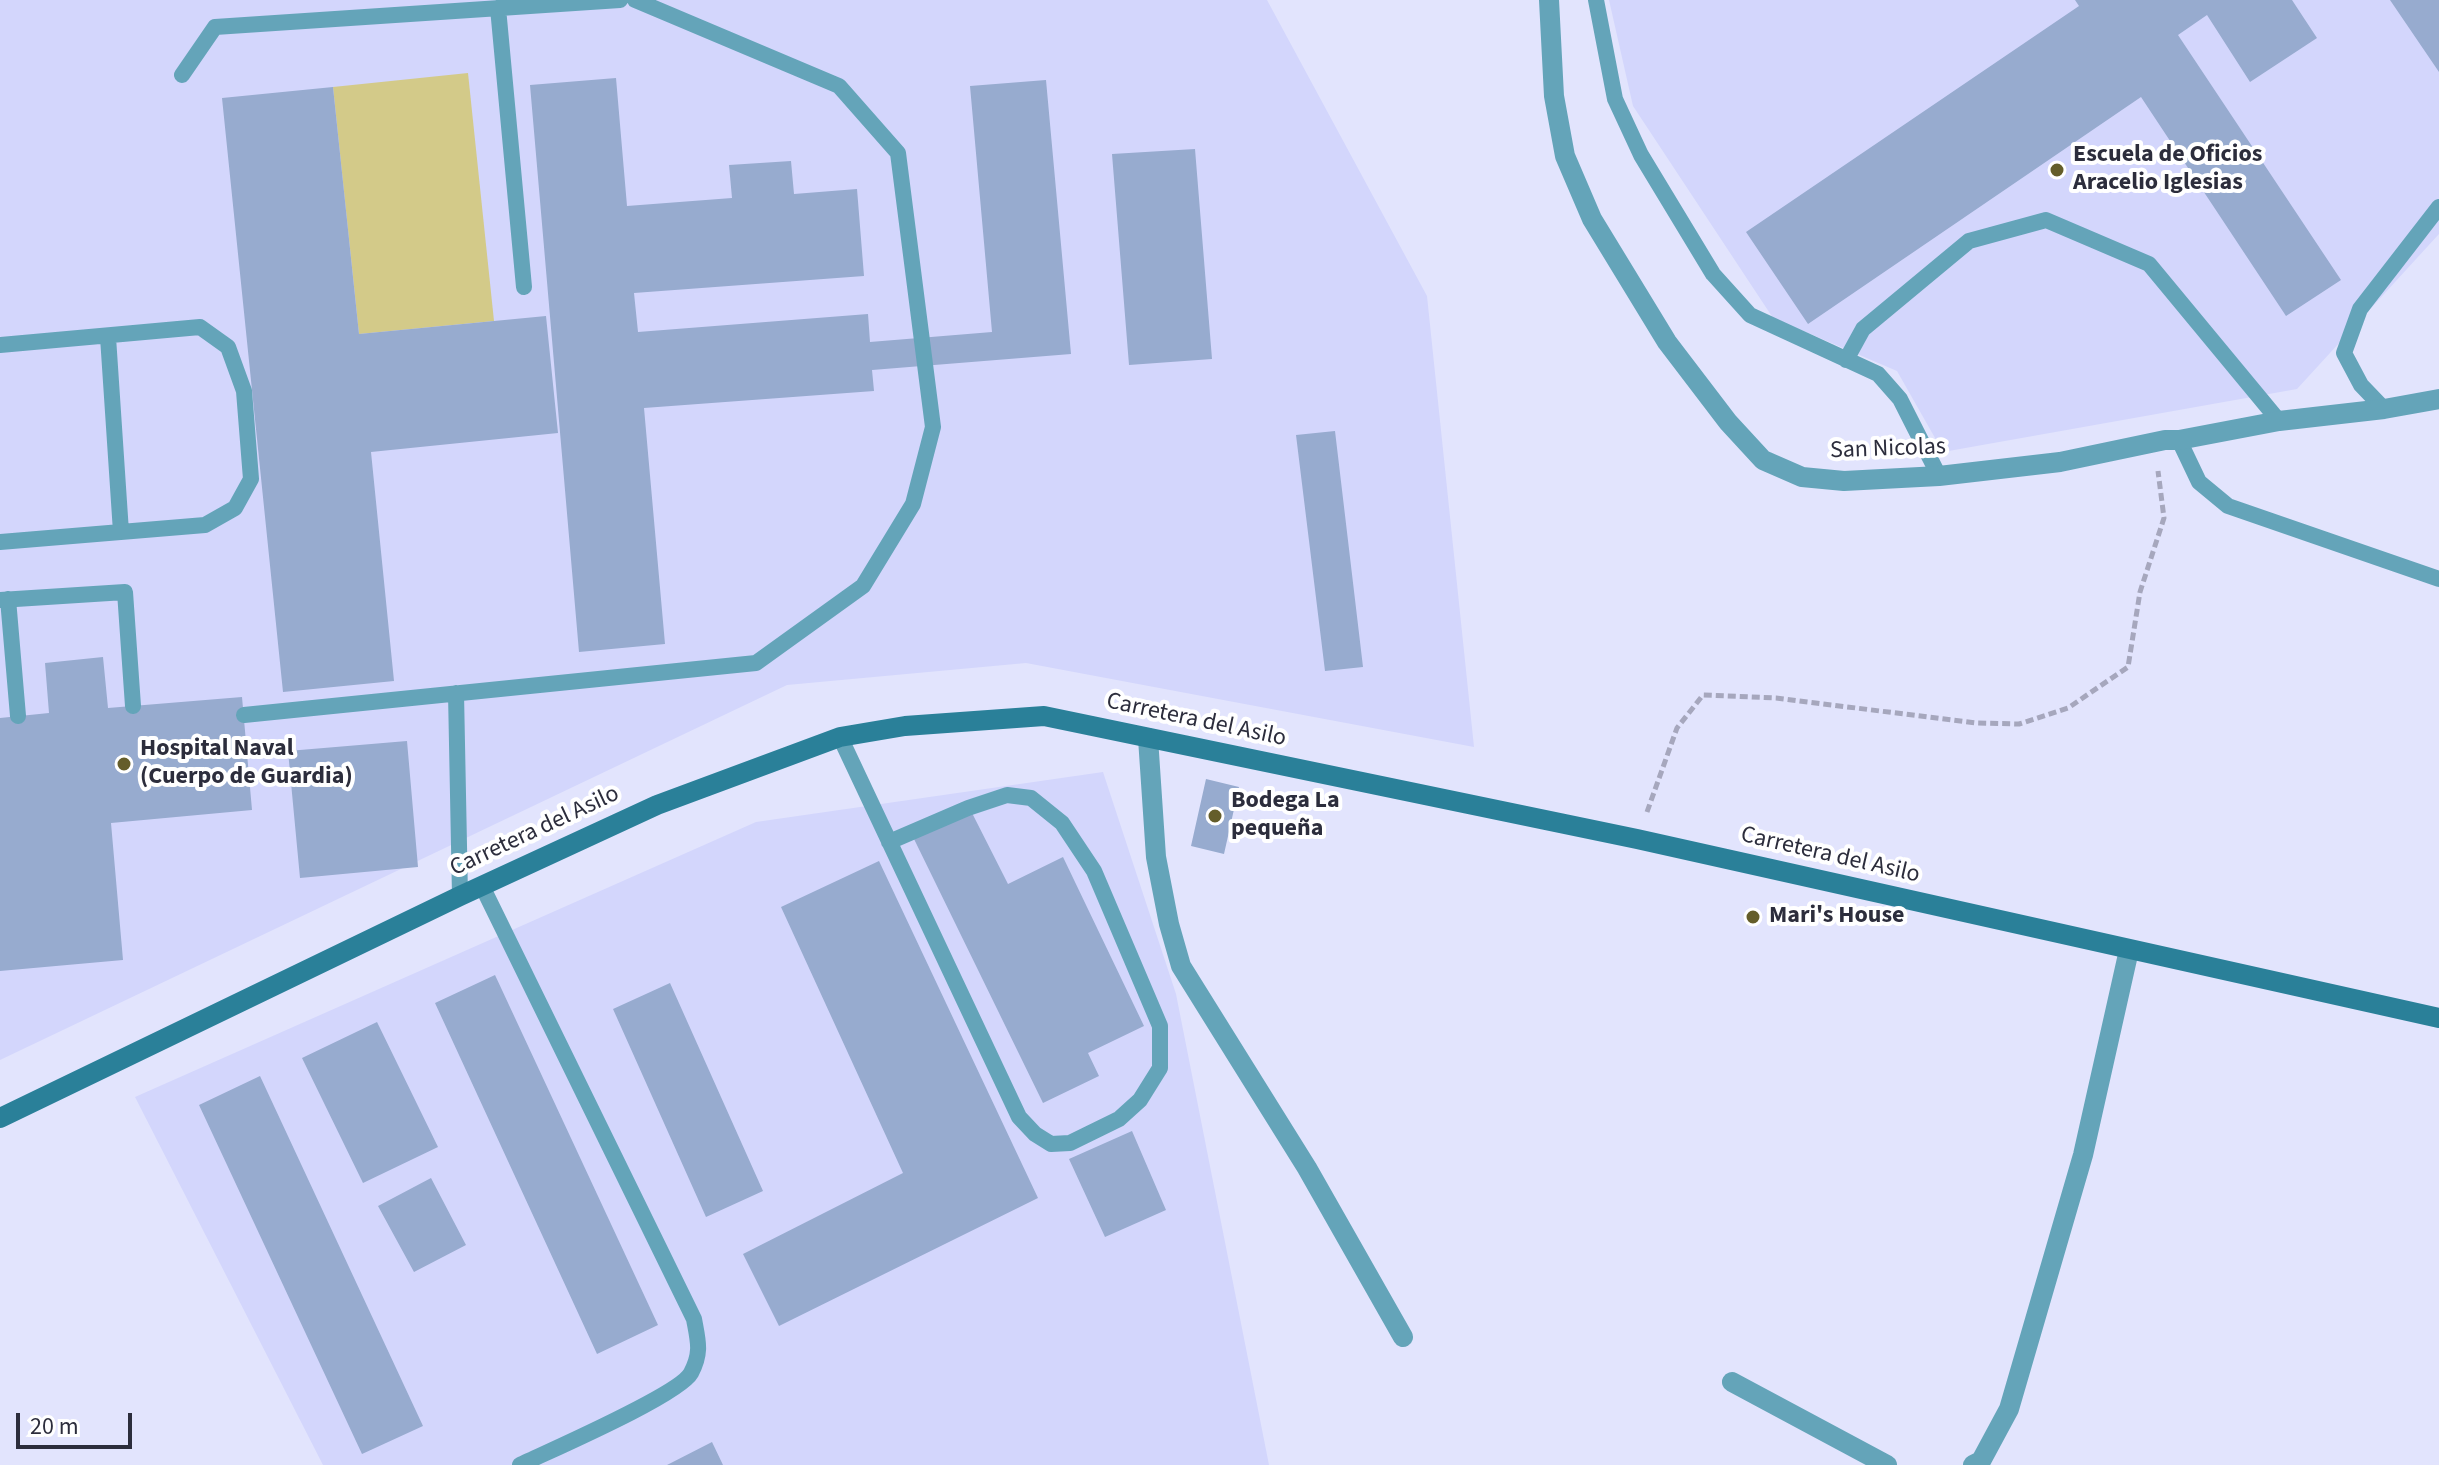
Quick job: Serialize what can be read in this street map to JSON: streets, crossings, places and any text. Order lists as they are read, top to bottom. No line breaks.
{"streets":{"street":["San Nicolas","Carretera del Asilo"]},"places":["Escuela de Oficios Aracelio Iglesias","Hospital Naval (Cuerpo de Guardia)","Bodega La pequeña","Mari's House"],"scale_bar":"20 m"}
